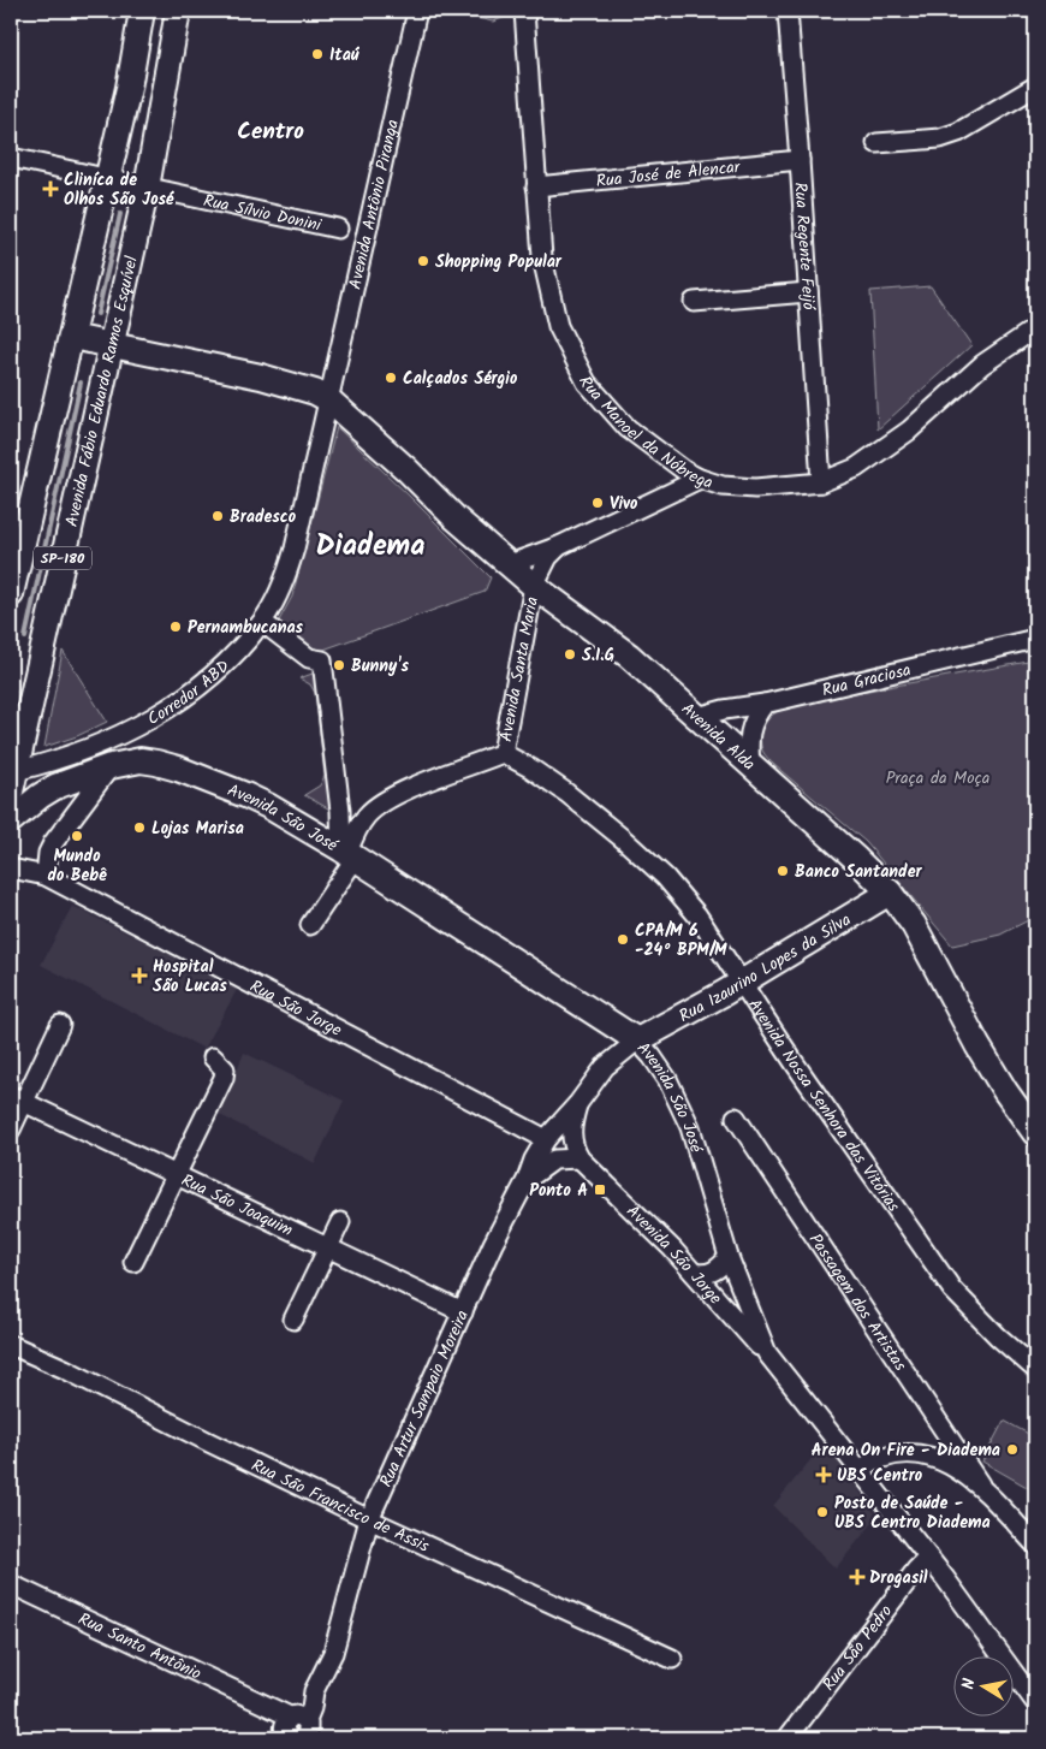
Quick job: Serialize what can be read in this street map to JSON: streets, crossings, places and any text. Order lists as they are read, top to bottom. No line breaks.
{"streets":{"main road":["Avenida Fábio Eduardo Ramos Esquível","SP-180","Avenida Alda","Avenida São José","Rua Izaurino Lopes da Silva"],"street":["Rua José de Alencar","Avenida Antônio Piranga","Rua Sílvio Donini","Rua Regente Feijó","Rua Manoel da Nóbrega","Avenida Santa Maria","Rua Graciosa","Corredor ABD","Rua São Jorge","Avenida Nossa Senhora das Vitórias","Rua São Joaquim","Avenida São Jorge","Passagem dos Artistas","Rua Artur Sampaio Moreira","Rua São Francisco de Assis","Rua Santo Antônio","Rua São Pedro"]},"crossings":[["Rua José de Alencar","Rua Regente Feijó"],["Rua José de Alencar","Rua Manoel da Nóbrega"],["Avenida Antônio Piranga","Corredor ABD"],["Avenida Antônio Piranga","Avenida Alda"],["Rua Sílvio Donini","Avenida Fábio Eduardo Ramos Esquível"],["Rua Sílvio Donini","SP-180"],["Rua Regente Feijó","Rua Manoel da Nóbrega"],["Avenida Fábio Eduardo Ramos Esquível","Corredor ABD"],["Avenida Santa Maria","Avenida Alda"],["Avenida Santa Maria","Avenida Nossa Senhora das Vitórias"],["Rua Graciosa","Avenida Alda"],["Corredor ABD","Avenida Alda"],["Avenida Alda","Rua Izaurino Lopes da Silva"],["Avenida São José","Rua Izaurino Lopes da Silva"],["Avenida São José","Avenida São Jorge"],["Avenida São José","Rua Artur Sampaio Moreira"],["Avenida São José","Rua São Pedro"],["Rua Izaurino Lopes da Silva","Avenida Nossa Senhora das Vitórias"],["Rua Izaurino Lopes da Silva","Rua Artur Sampaio Moreira"],["Rua São Jorge","Rua Artur Sampaio Moreira"],["Rua São Joaquim","Rua Artur Sampaio Moreira"],["Avenida São Jorge","Rua Artur Sampaio Moreira"],["Rua Artur Sampaio Moreira","Rua São Francisco de Assis"],["Rua Artur Sampaio Moreira","Rua Santo Antônio"]],"districts":["Centro","Diadema"],"parks":["Praça da Moça"],"places":{"other":["Itaú","Shopping Popular","Calçados Sérgio","Vivo","Bradesco","Pernambucanas","S.I.G","Bunny's","Lojas Marisa","Mundo do Bebê","Banco Santander","CPA/M 6 -24º BPM/M","Arena On Fire - Diadema","Posto de Saúde - UBS Centro Diadema"],"health":["Cliníca de Olhos São José","Hospital São Lucas","UBS Centro","Drogasil"],"transit":["Ponto A"]},"north":"left"}
